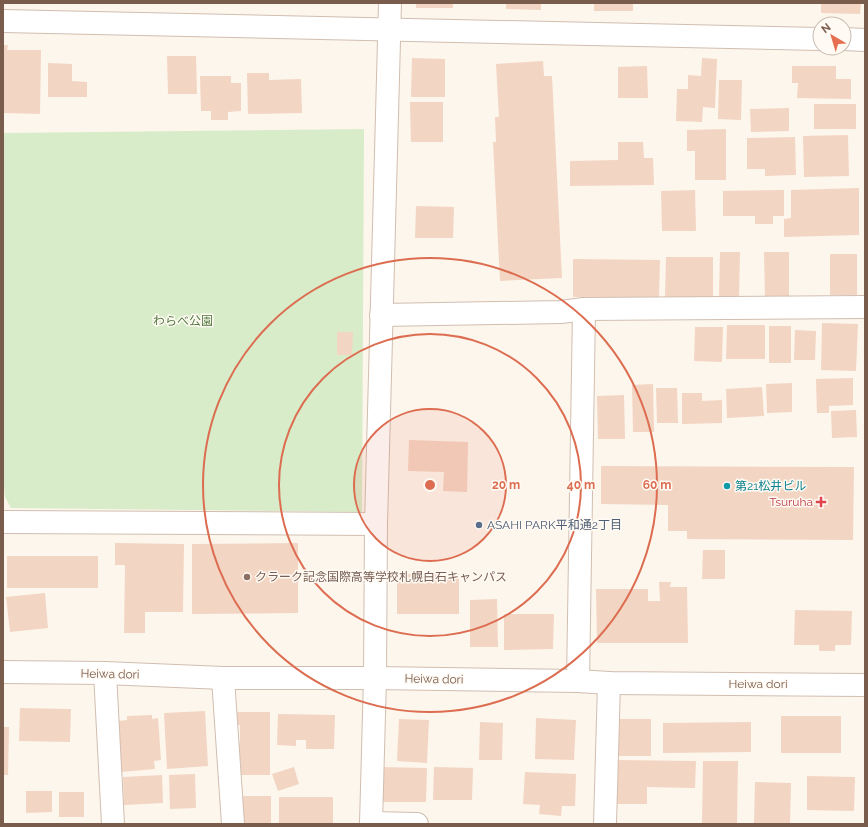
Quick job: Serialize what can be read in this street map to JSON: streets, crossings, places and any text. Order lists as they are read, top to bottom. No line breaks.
{"streets":{"street":["Heiwa dori"]},"parks":["わらべ公園"],"places":{"other":["第21松井ビル","ASAHI PARK平和通2丁目","クラーク記念国際高等学校札幌白石キャンパス"],"health":["Tsuruha"]},"north":"top left","rings":["20 m","40 m","60 m"]}
